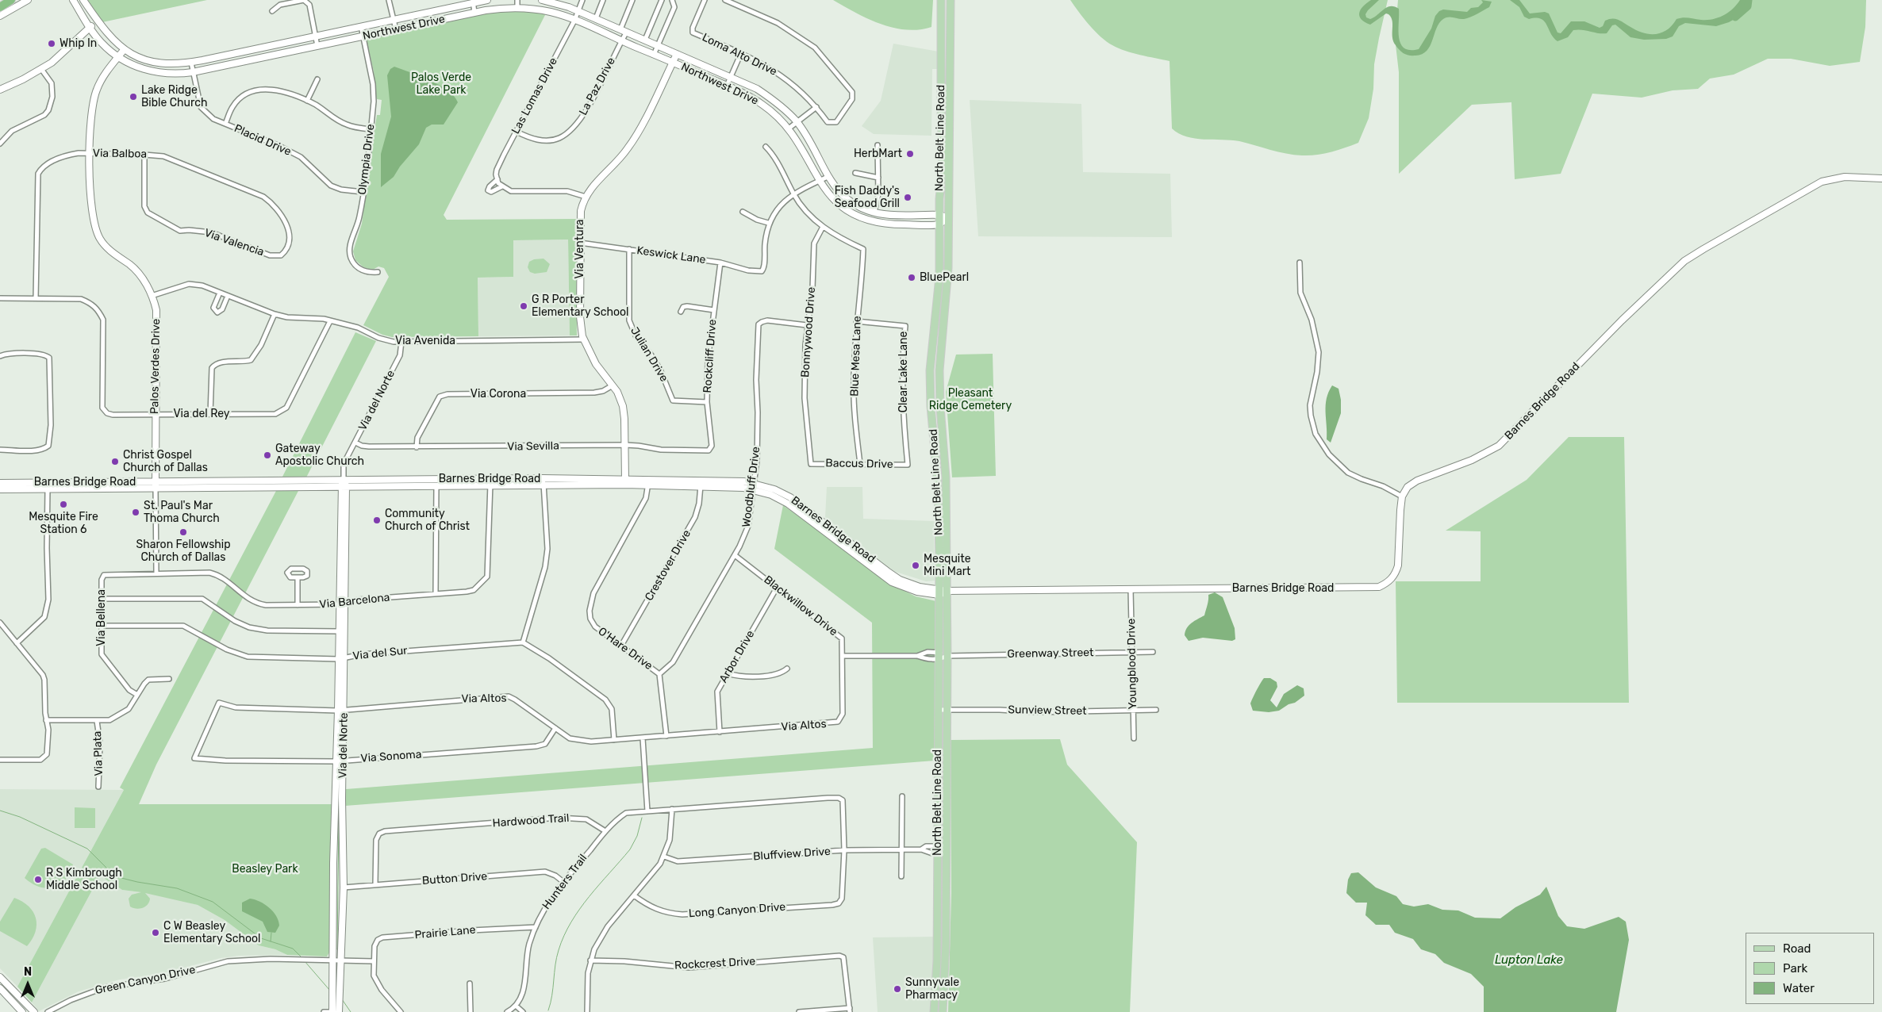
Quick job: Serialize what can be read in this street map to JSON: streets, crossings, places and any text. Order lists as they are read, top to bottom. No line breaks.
{"streets":{"main road":["Northwest Drive","North Belt Line Road","Via Ventura","Palos Verdes Drive","Via del Norte","Barnes Bridge Road"],"street":["Loma Alto Drive","La Paz Drive","Las Lomas Drive","Placid Drive","Via Balboa","Olympia Drive","Via Valencia","Keswick Lane","Bonnywood Drive","Via Avenida","Julian Drive","Rockcliff Drive","Blue Mesa Lane","Clear Lake Lane","Via Corona","Via del Rey","Via Sevilla","Baccus Drive","Woodbluff Drive","Crestover Drive","Via Barcelona","Blackwillow Drive","Via Bellena","O'Hare Drive","Via del Sur","Greenway Street","Arbor Drive","Youngblood Drive","Via Altos","Sunview Street","Via Plata","Via Sonoma","Hardwood Trail","Bluffview Drive","Button Drive","Hunters Trail","Long Canyon Drive","Prairie Lane","Rockcrest Drive","Green Canyon Drive"]},"crossings":[["Northwest Drive","La Paz Drive"],["Northwest Drive","Las Lomas Drive"],["Northwest Drive","North Belt Line Road"],["Northwest Drive","Placid Drive"],["Northwest Drive","Olympia Drive"],["Northwest Drive","Via Ventura"],["Northwest Drive","Palos Verdes Drive"],["La Paz Drive","Las Lomas Drive"],["North Belt Line Road","Barnes Bridge Road"],["North Belt Line Road","Greenway Street"],["North Belt Line Road","Sunview Street"],["North Belt Line Road","Bluffview Drive"],["Placid Drive","Olympia Drive"],["Via Balboa","Via Valencia"],["Via Balboa","Palos Verdes Drive"],["Via Balboa","Via del Rey"],["Via Ventura","Keswick Lane"],["Via Ventura","Via Avenida"],["Via Ventura","Via Corona"],["Via Ventura","Barnes Bridge Road"],["Via Ventura","Via Sevilla"],["Keswick Lane","Julian Drive"],["Keswick Lane","Rockcliff Drive"],["Bonnywood Drive","Blue Mesa Lane"],["Bonnywood Drive","Baccus Drive"],["Bonnywood Drive","Woodbluff Drive"],["Via Avenida","Palos Verdes Drive"],["Via Avenida","Via del Norte"],["Via Avenida","Via del Rey"],["Julian Drive","Rockcliff Drive"],["Rockcliff Drive","Via Sevilla"],["Blue Mesa Lane","Clear Lake Lane"],["Blue Mesa Lane","Baccus Drive"],["Palos Verdes Drive","Barnes Bridge Road"],["Palos Verdes Drive","Via del Rey"],["Palos Verdes Drive","Via Barcelona"],["Clear Lake Lane","Baccus Drive"],["Via Corona","Via Sevilla"],["Via del Norte","Barnes Bridge Road"],["Via del Norte","Via Sevilla"],["Via del Norte","Via Barcelona"],["Via del Norte","Via del Sur"],["Via del Norte","Via Altos"],["Via del Norte","Via Sonoma"],["Via del Norte","Button Drive"],["Via del Norte","Green Canyon Drive"],["Barnes Bridge Road","Woodbluff Drive"],["Barnes Bridge Road","Crestover Drive"],["Barnes Bridge Road","Via Barcelona"],["Barnes Bridge Road","O'Hare Drive"],["Barnes Bridge Road","Youngblood Drive"],["Woodbluff Drive","Blackwillow Drive"],["Woodbluff Drive","O'Hare Drive"],["Crestover Drive","O'Hare Drive"],["Via Barcelona","Via Bellena"],["Blackwillow Drive","Arbor Drive"],["Blackwillow Drive","Via Altos"],["Via Bellena","Via del Sur"],["O'Hare Drive","Via Altos"],["Greenway Street","Youngblood Drive"],["Arbor Drive","Via Altos"],["Youngblood Drive","Sunview Street"],["Via Altos","Via Sonoma"],["Hardwood Trail","Button Drive"],["Hardwood Trail","Hunters Trail"],["Bluffview Drive","Long Canyon Drive"],["Button Drive","Hunters Trail"],["Hunters Trail","Prairie Lane"]],"water":["Lupton Lake"],"parks":["Palos Verde Lake Park","Pleasant Ridge Cemetery","Beasley Park"],"places":["Whip In","Lake Ridge Bible Church","HerbMart","Fish Daddy's Seafood Grill","BluePearl","G R Porter Elementary School","Gateway Apostolic Church","Christ Gospel Church of Dallas","Mesquite Fire Station 6","St. Paul's Mar Thoma Church","Community Church of Christ","Sharon Fellowship Church of Dallas","Mesquite Mini Mart","R S Kimbrough Middle School","C W Beasley Elementary School","Sunnyvale Pharmacy"],"legend":["Road","Park","Water"],"north":"top"}
